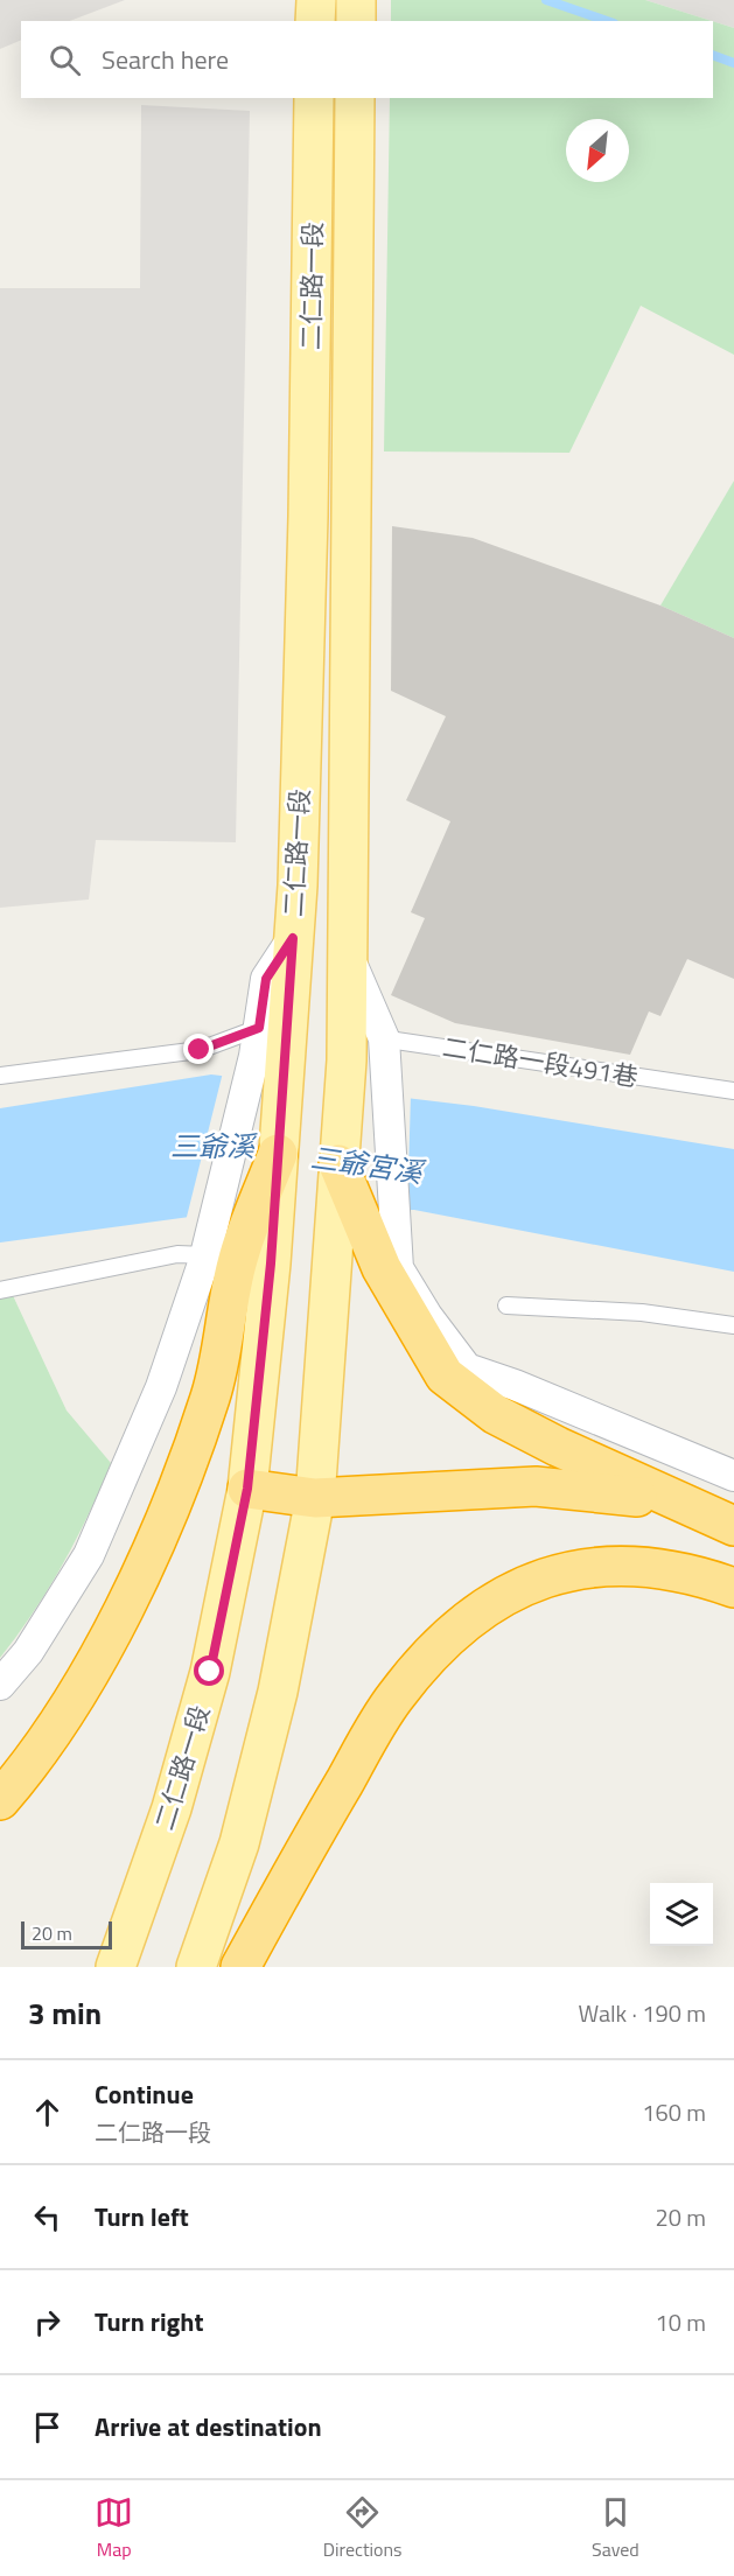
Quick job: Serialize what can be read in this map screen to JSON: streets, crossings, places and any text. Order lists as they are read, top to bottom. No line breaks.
{"streets":{"main road":["二仁路一段"],"lane":["二仁路一段491巷"]},"crossings":[["二仁路一段","二仁路一段491巷"]],"water":["三爺溪","三爺宮溪"],"scale_bar":"20 m","north":"bottom left","page":{"search":"Search here","scale":"20 m","heading":["3 min","Walk · 190 m"],"list":[["Continue","二仁路一段","160 m"],["Turn left","20 m"],["Turn right","10 m"],"Arrive at destination"],"nav":["Map","Directions","Saved"]}}
